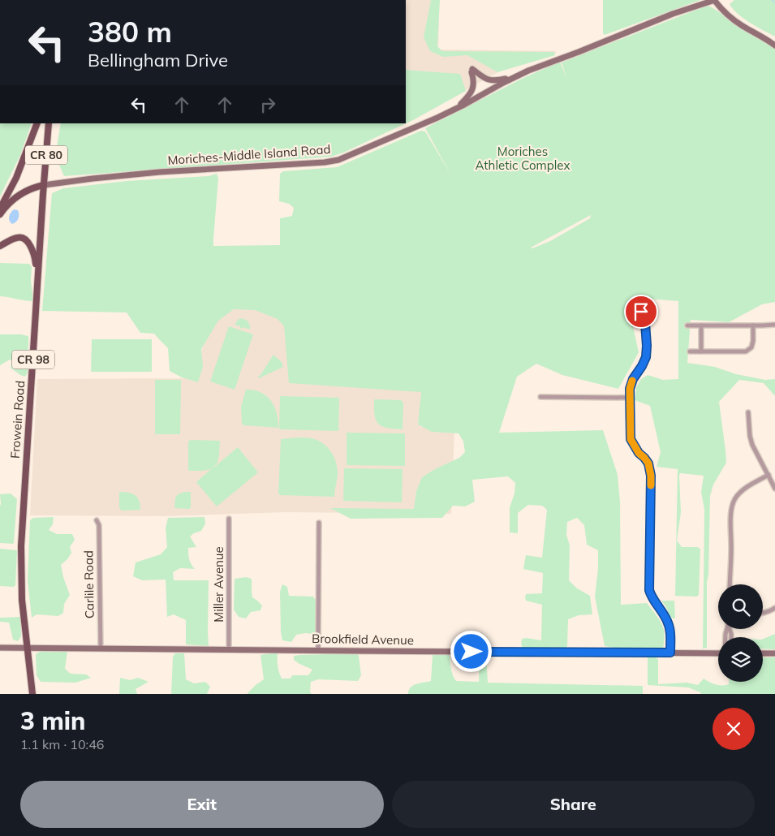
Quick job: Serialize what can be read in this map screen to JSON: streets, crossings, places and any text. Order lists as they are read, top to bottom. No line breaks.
{"streets":{"main road":["CR 80","Moriches-Middle Island Road","CR 98","Frowein Road","Brookfield Avenue"],"street":["Carlile Road","Miller Avenue"]},"crossings":[["Moriches-Middle Island Road","Frowein Road"],["Frowein Road","Brookfield Avenue"],["Carlile Road","Brookfield Avenue"],["Miller Avenue","Brookfield Avenue"]],"parks":["Moriches Athletic Complex"],"page":{"turn":["380 m","Bellingham Drive"],"heading":["3 min","1.1 km · 10:46"],"buttons":["Exit","Share"]}}
